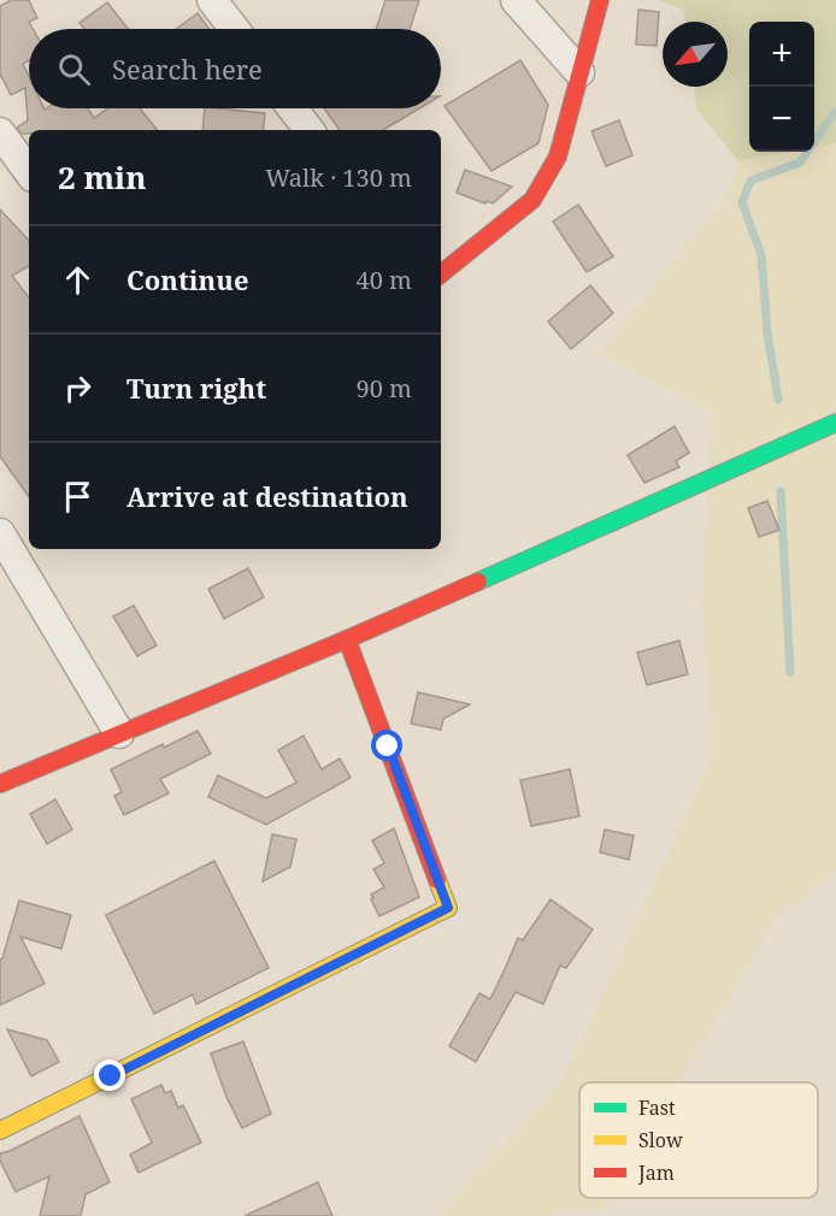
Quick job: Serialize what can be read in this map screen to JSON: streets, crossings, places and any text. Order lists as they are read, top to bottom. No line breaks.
{"legend":["Fast","Slow","Jam"],"north":"bottom left","page":{"map_buttons":["+","−"],"search":"Search here","heading":["2 min","Walk · 130 m"],"list":[["Continue","40 m"],["Turn right","90 m"],"Arrive at destination"]}}
